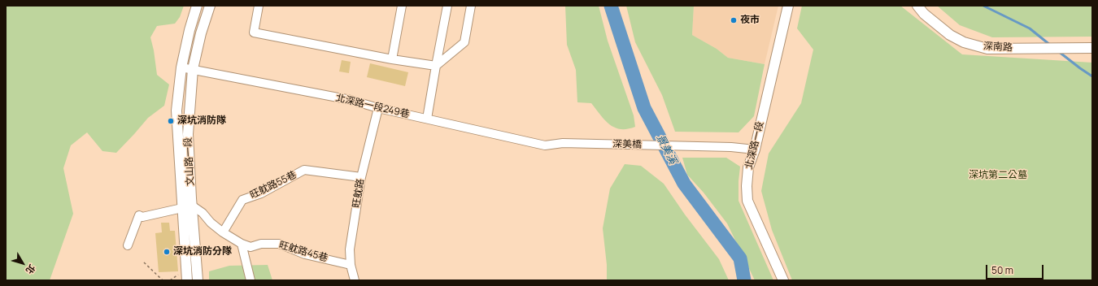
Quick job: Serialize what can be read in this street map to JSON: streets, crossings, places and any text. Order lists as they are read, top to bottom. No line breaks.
{"streets":{"main road":["深南路","北深路一段","文山路一段"],"street":["北深路一段249巷","深美橋","旺躭路55巷","旺躭路","旺躭路45巷"]},"crossings":[["北深路一段249巷","深美橋"],["北深路一段249巷","文山路一段"],["北深路一段249巷","旺躭路"],["深美橋","北深路一段"],["文山路一段","旺躭路45巷"],["旺躭路55巷","旺躭路"],["旺躭路55巷","旺躭路45巷"],["旺躭路","旺躭路45巷"]],"water":["景美溪"],"parks":["深坑第二公墓"],"places":["夜市","深坑消防隊","深坑消防分隊"],"scale_bar":"50 m","north":"bottom right"}
